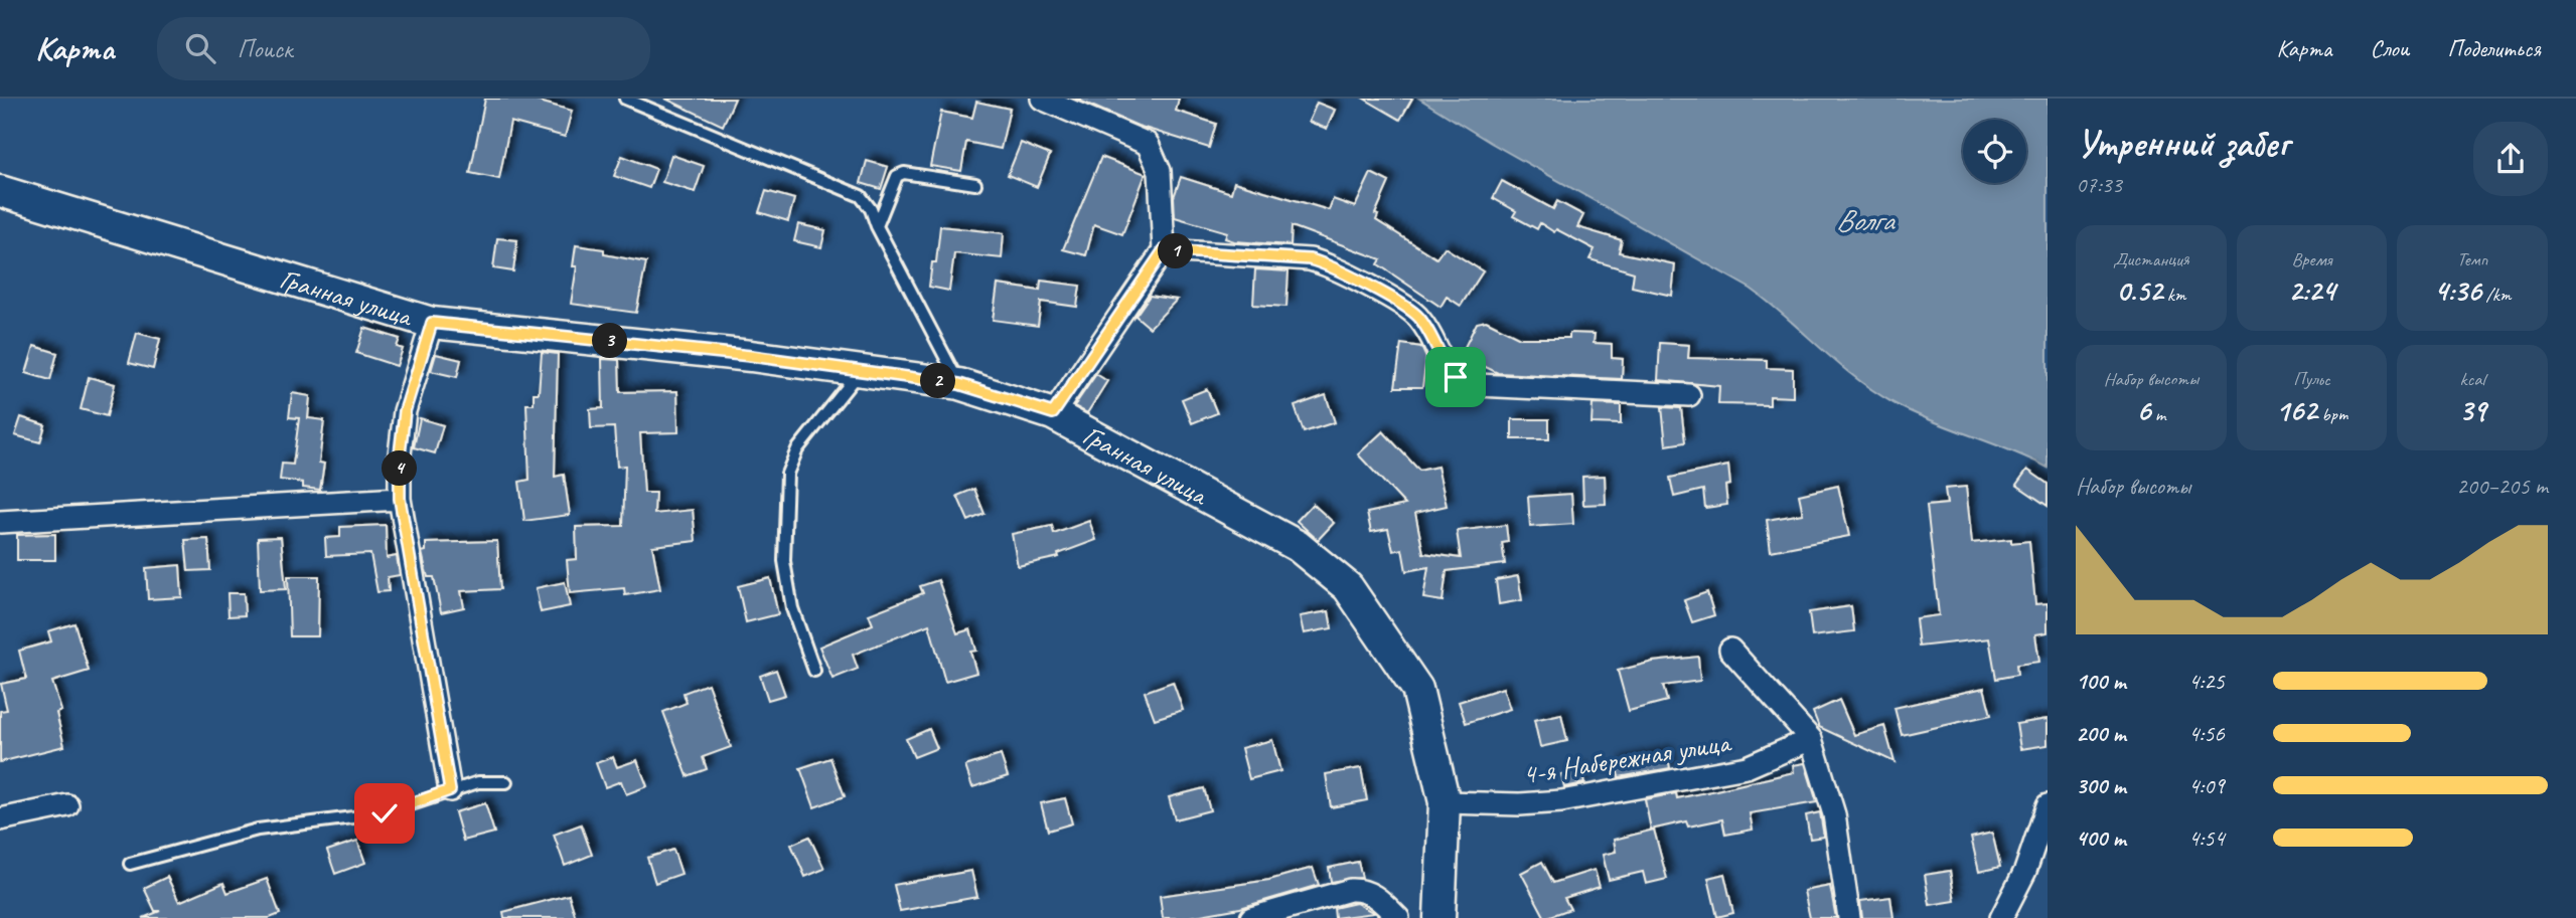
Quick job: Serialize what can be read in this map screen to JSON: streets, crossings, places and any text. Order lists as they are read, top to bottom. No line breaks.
{"streets":{"street":["Гранная улица","4-я Набережная улица"]},"crossings":[["Гранная улица","4-я Набережная улица"]],"water":["Волга"],"page":{"header":"Карта","search":"Поиск","nav":["Карта","Слои","Поделиться"],"heading":["Утренний забег","07:33"],"stats":[["Дистанция","0.52 km"],["Время","2:24"],["Темп","4:36 /km"],["Набор высоты","6 m"],["Пульс","162 bpm"],["kcal","39"]],"pins":["1","3","2","4"],"chart":["Набор высоты","200–205 m"],"list":[{"name":"100 m","note":"4:25"},{"name":"200 m","note":"4:56"},{"name":"300 m","note":"4:09"},{"name":"400 m","note":"4:54"}]}}
